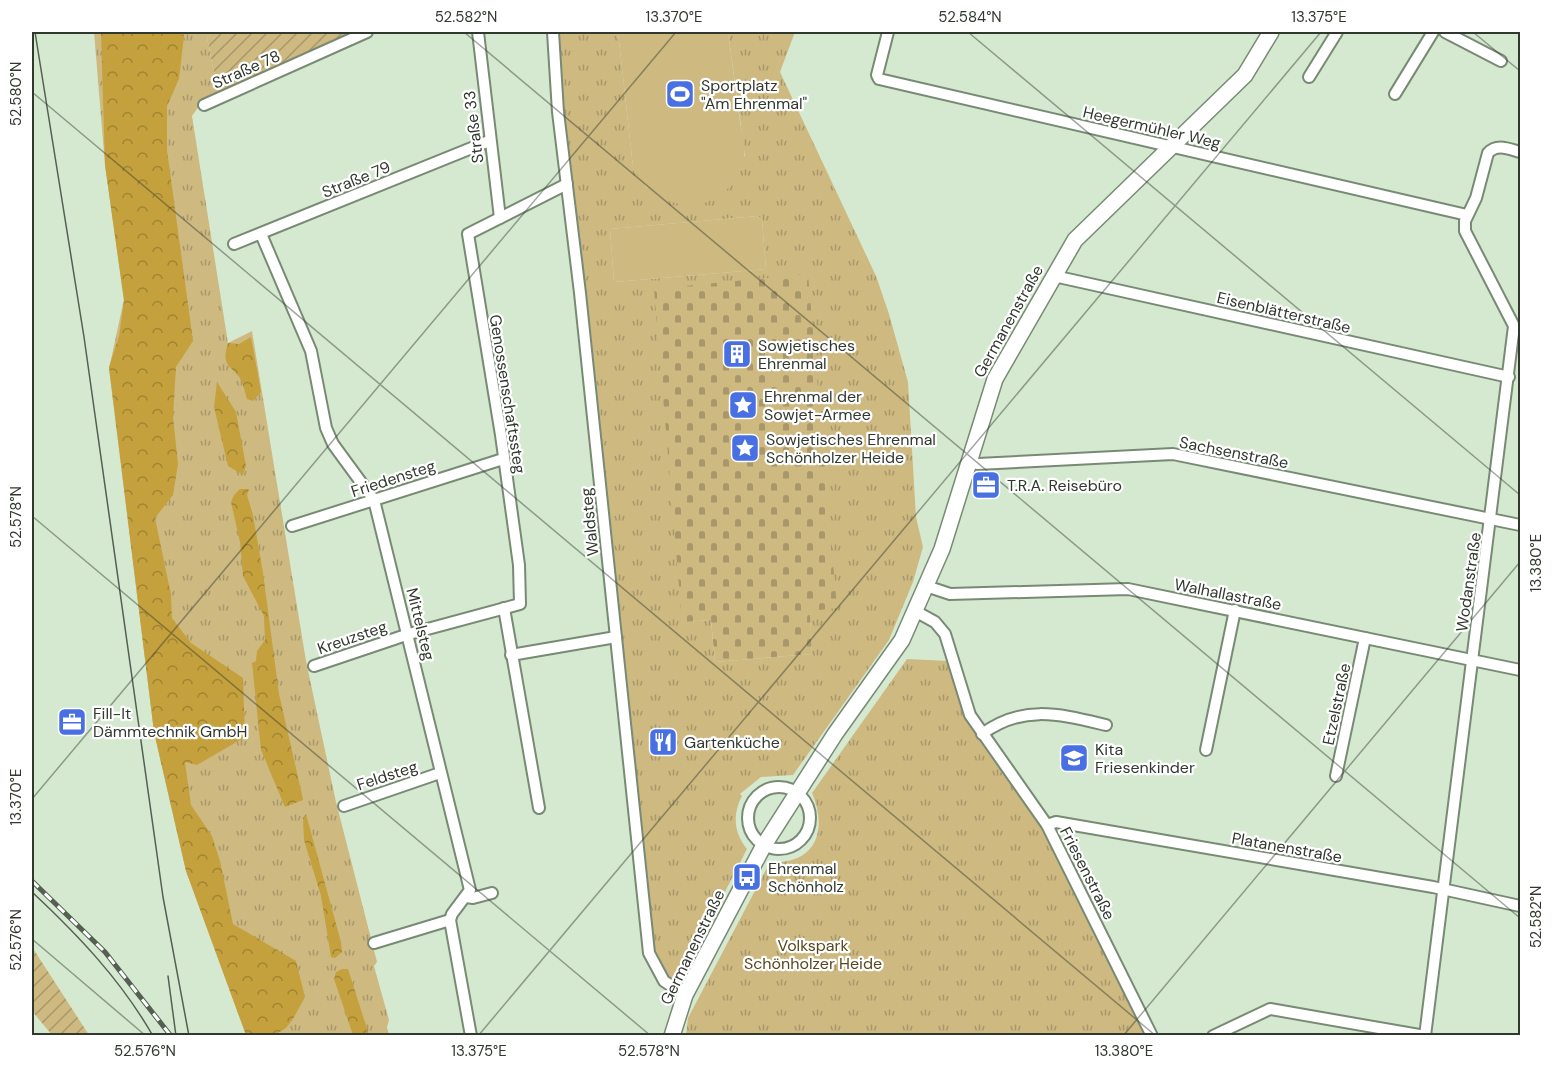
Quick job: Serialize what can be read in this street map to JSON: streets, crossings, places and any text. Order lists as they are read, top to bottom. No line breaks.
{"streets":{"main road":["Germanenstraße"],"street":["Straße 78","Straße 33","Heegermühler Weg","Straße 79","Eisenblätterstraße","Genossenschaftssteg","Sachsenstraße","Friedensteg","Waldsteg","Wodanstraße","Walhallastraße","Mittelsteg","Kreuzsteg","Etzelstraße","Feldsteg","Platanenstraße","Friesenstraße"]},"crossings":[["Straße 33","Straße 79"],["Straße 33","Genossenschaftssteg"],["Heegermühler Weg","Germanenstraße"],["Heegermühler Weg","Wodanstraße"],["Straße 79","Mittelsteg"],["Eisenblätterstraße","Germanenstraße"],["Eisenblätterstraße","Wodanstraße"],["Germanenstraße","Sachsenstraße"],["Germanenstraße","Waldsteg"],["Germanenstraße","Walhallastraße"],["Germanenstraße","Friesenstraße"],["Genossenschaftssteg","Friedensteg"],["Genossenschaftssteg","Waldsteg"],["Genossenschaftssteg","Kreuzsteg"],["Sachsenstraße","Wodanstraße"],["Friedensteg","Mittelsteg"],["Wodanstraße","Walhallastraße"],["Wodanstraße","Platanenstraße"],["Walhallastraße","Etzelstraße"],["Mittelsteg","Kreuzsteg"],["Mittelsteg","Feldsteg"],["Platanenstraße","Friesenstraße"]],"parks":["Volkspark Schönholzer Heide"],"places":{"sports":["Sportplatz \"Am Ehrenmal\""],"building":["Sowjetisches Ehrenmal"],"place":["Ehrenmal der Sowjet-Armee","Sowjetisches Ehrenmal Schönholzer Heide"],"office":["T.R.A. Reisebüro","Fill-It Dämmtechnik GmbH"],"restaurant":["Gartenküche"],"school or university":["Kita Friesenkinder"],"bus stop":["Ehrenmal Schönholz"]},"coordinates":["52.582°N","13.370°E","52.584°N","13.375°E","52.580°N","52.578°N","13.380°E","52.576°N"]}
